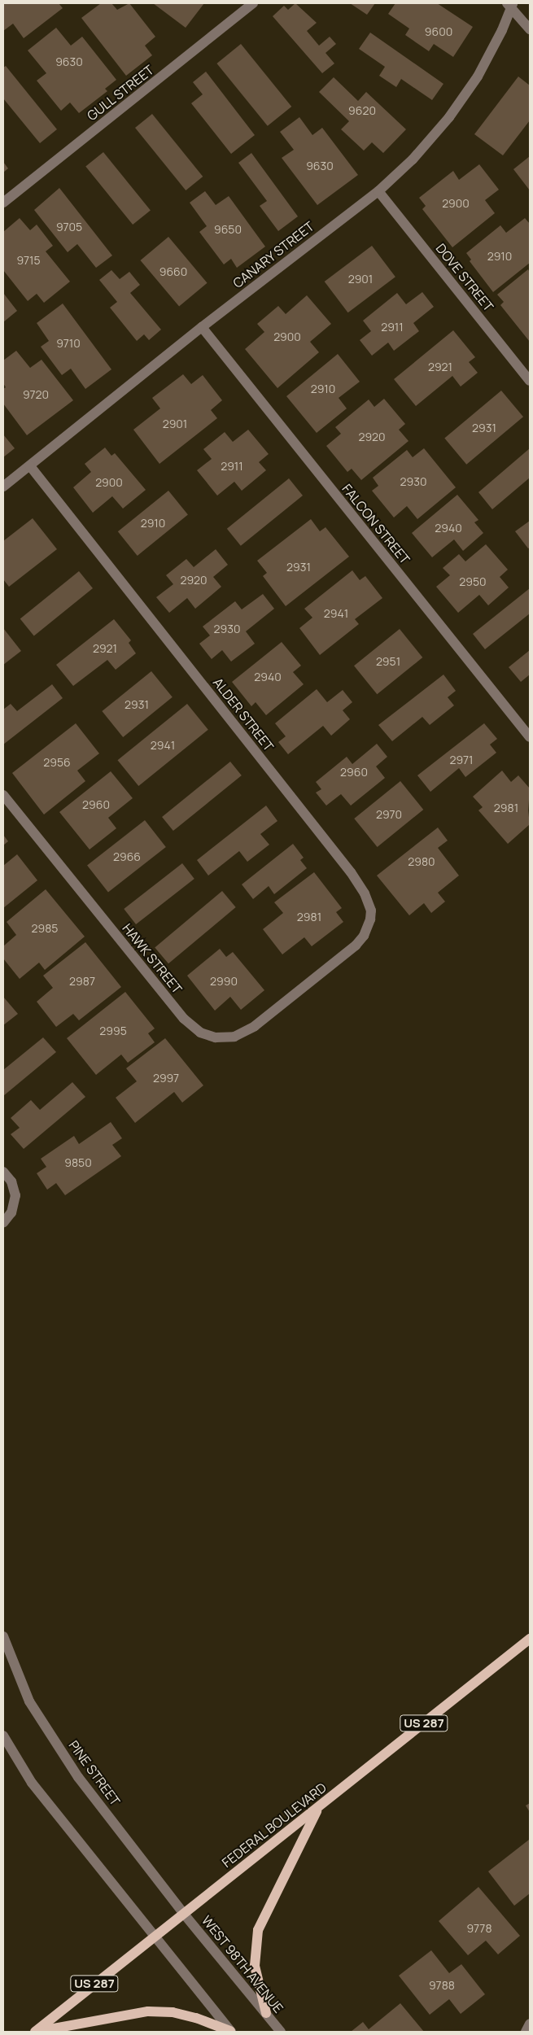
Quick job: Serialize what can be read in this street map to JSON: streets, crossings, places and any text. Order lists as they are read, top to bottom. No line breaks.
{"streets":{"main road":["US 287","FEDERAL BOULEVARD"],"street":["GULL STREET","CANARY STREET","DOVE STREET","FALCON STREET","ALDER STREET","HAWK STREET","PINE STREET","WEST 98TH AVENUE"]},"crossings":[["CANARY STREET","DOVE STREET"],["CANARY STREET","FALCON STREET"],["CANARY STREET","ALDER STREET"],["ALDER STREET","HAWK STREET"],["PINE STREET","FEDERAL BOULEVARD"],["PINE STREET","WEST 98TH AVENUE"],["FEDERAL BOULEVARD","WEST 98TH AVENUE"]],"house_numbers":["9600","9630","9620","9630","2900","9705","9650","2910","9715","9660","2901","2911","2900","9710","2921","2910","9720","2901","2931","2920","2911","2930","2900","2910","2940","2931","2920","2950","2941","2930","2921","2951","2940","2931","2941","2971","2956","2960","2960","2981","2970","2966","2980","2981","2985","2987","2990","2995","2997","9850","9778","9788"]}
